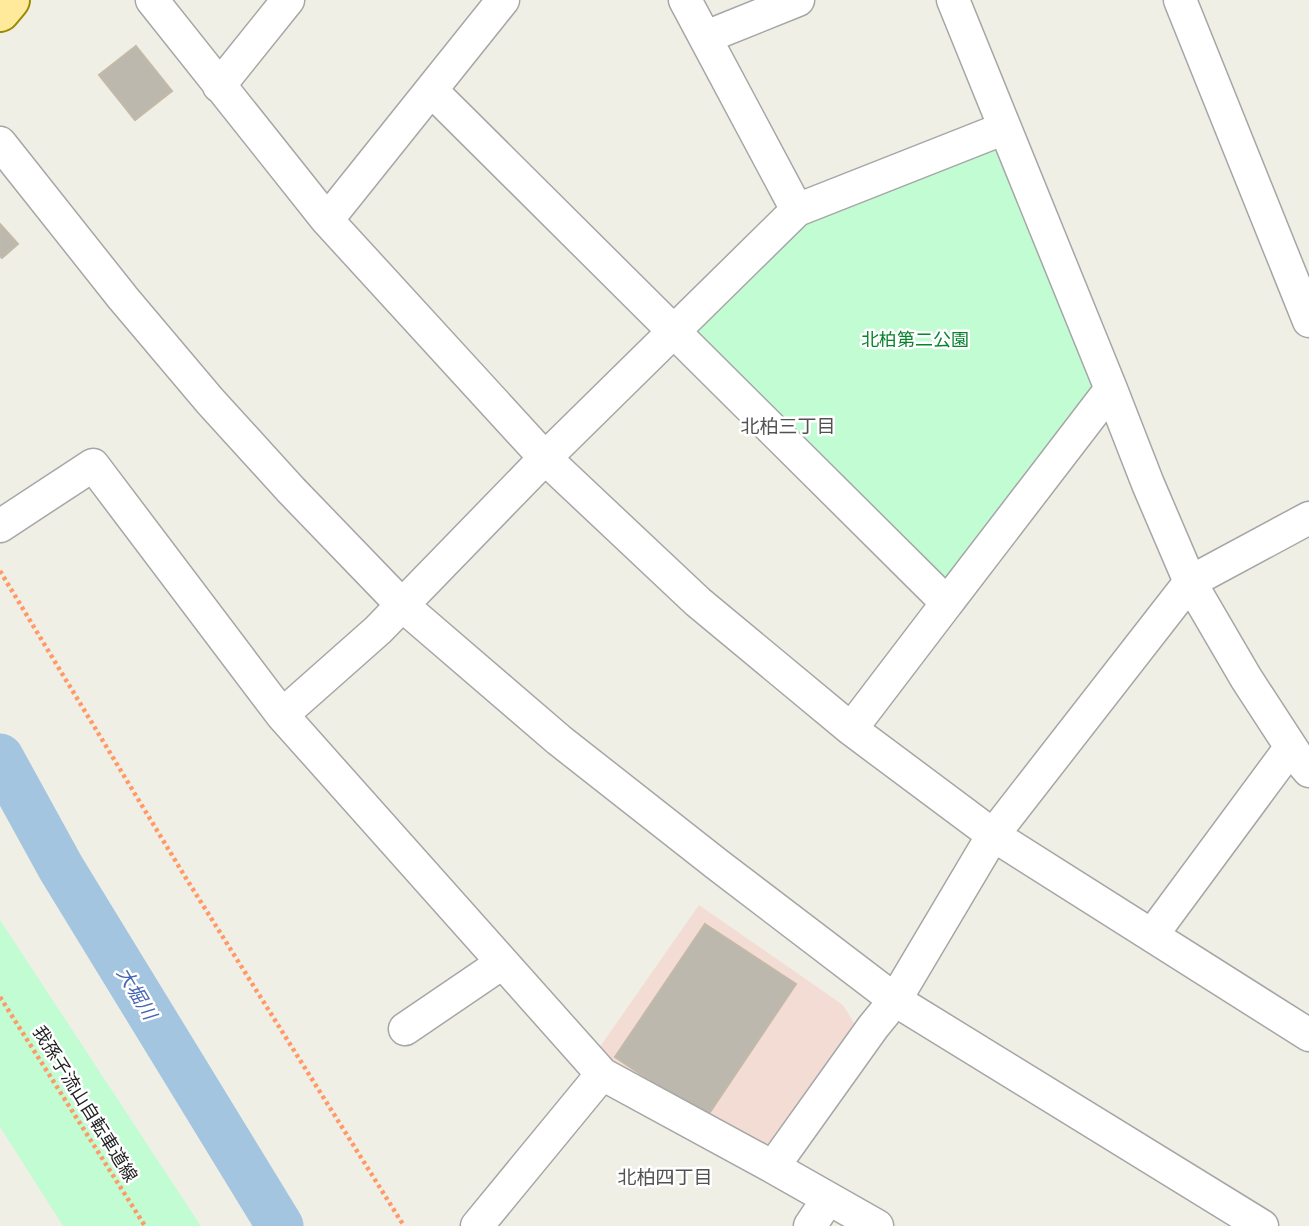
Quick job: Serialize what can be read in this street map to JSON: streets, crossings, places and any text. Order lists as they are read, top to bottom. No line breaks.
{"streets":{"path":["我孫子流山自転車道線"]},"districts":["北柏三丁目","北柏四丁目"],"water":["大堀川"],"parks":["北柏第二公園"]}
